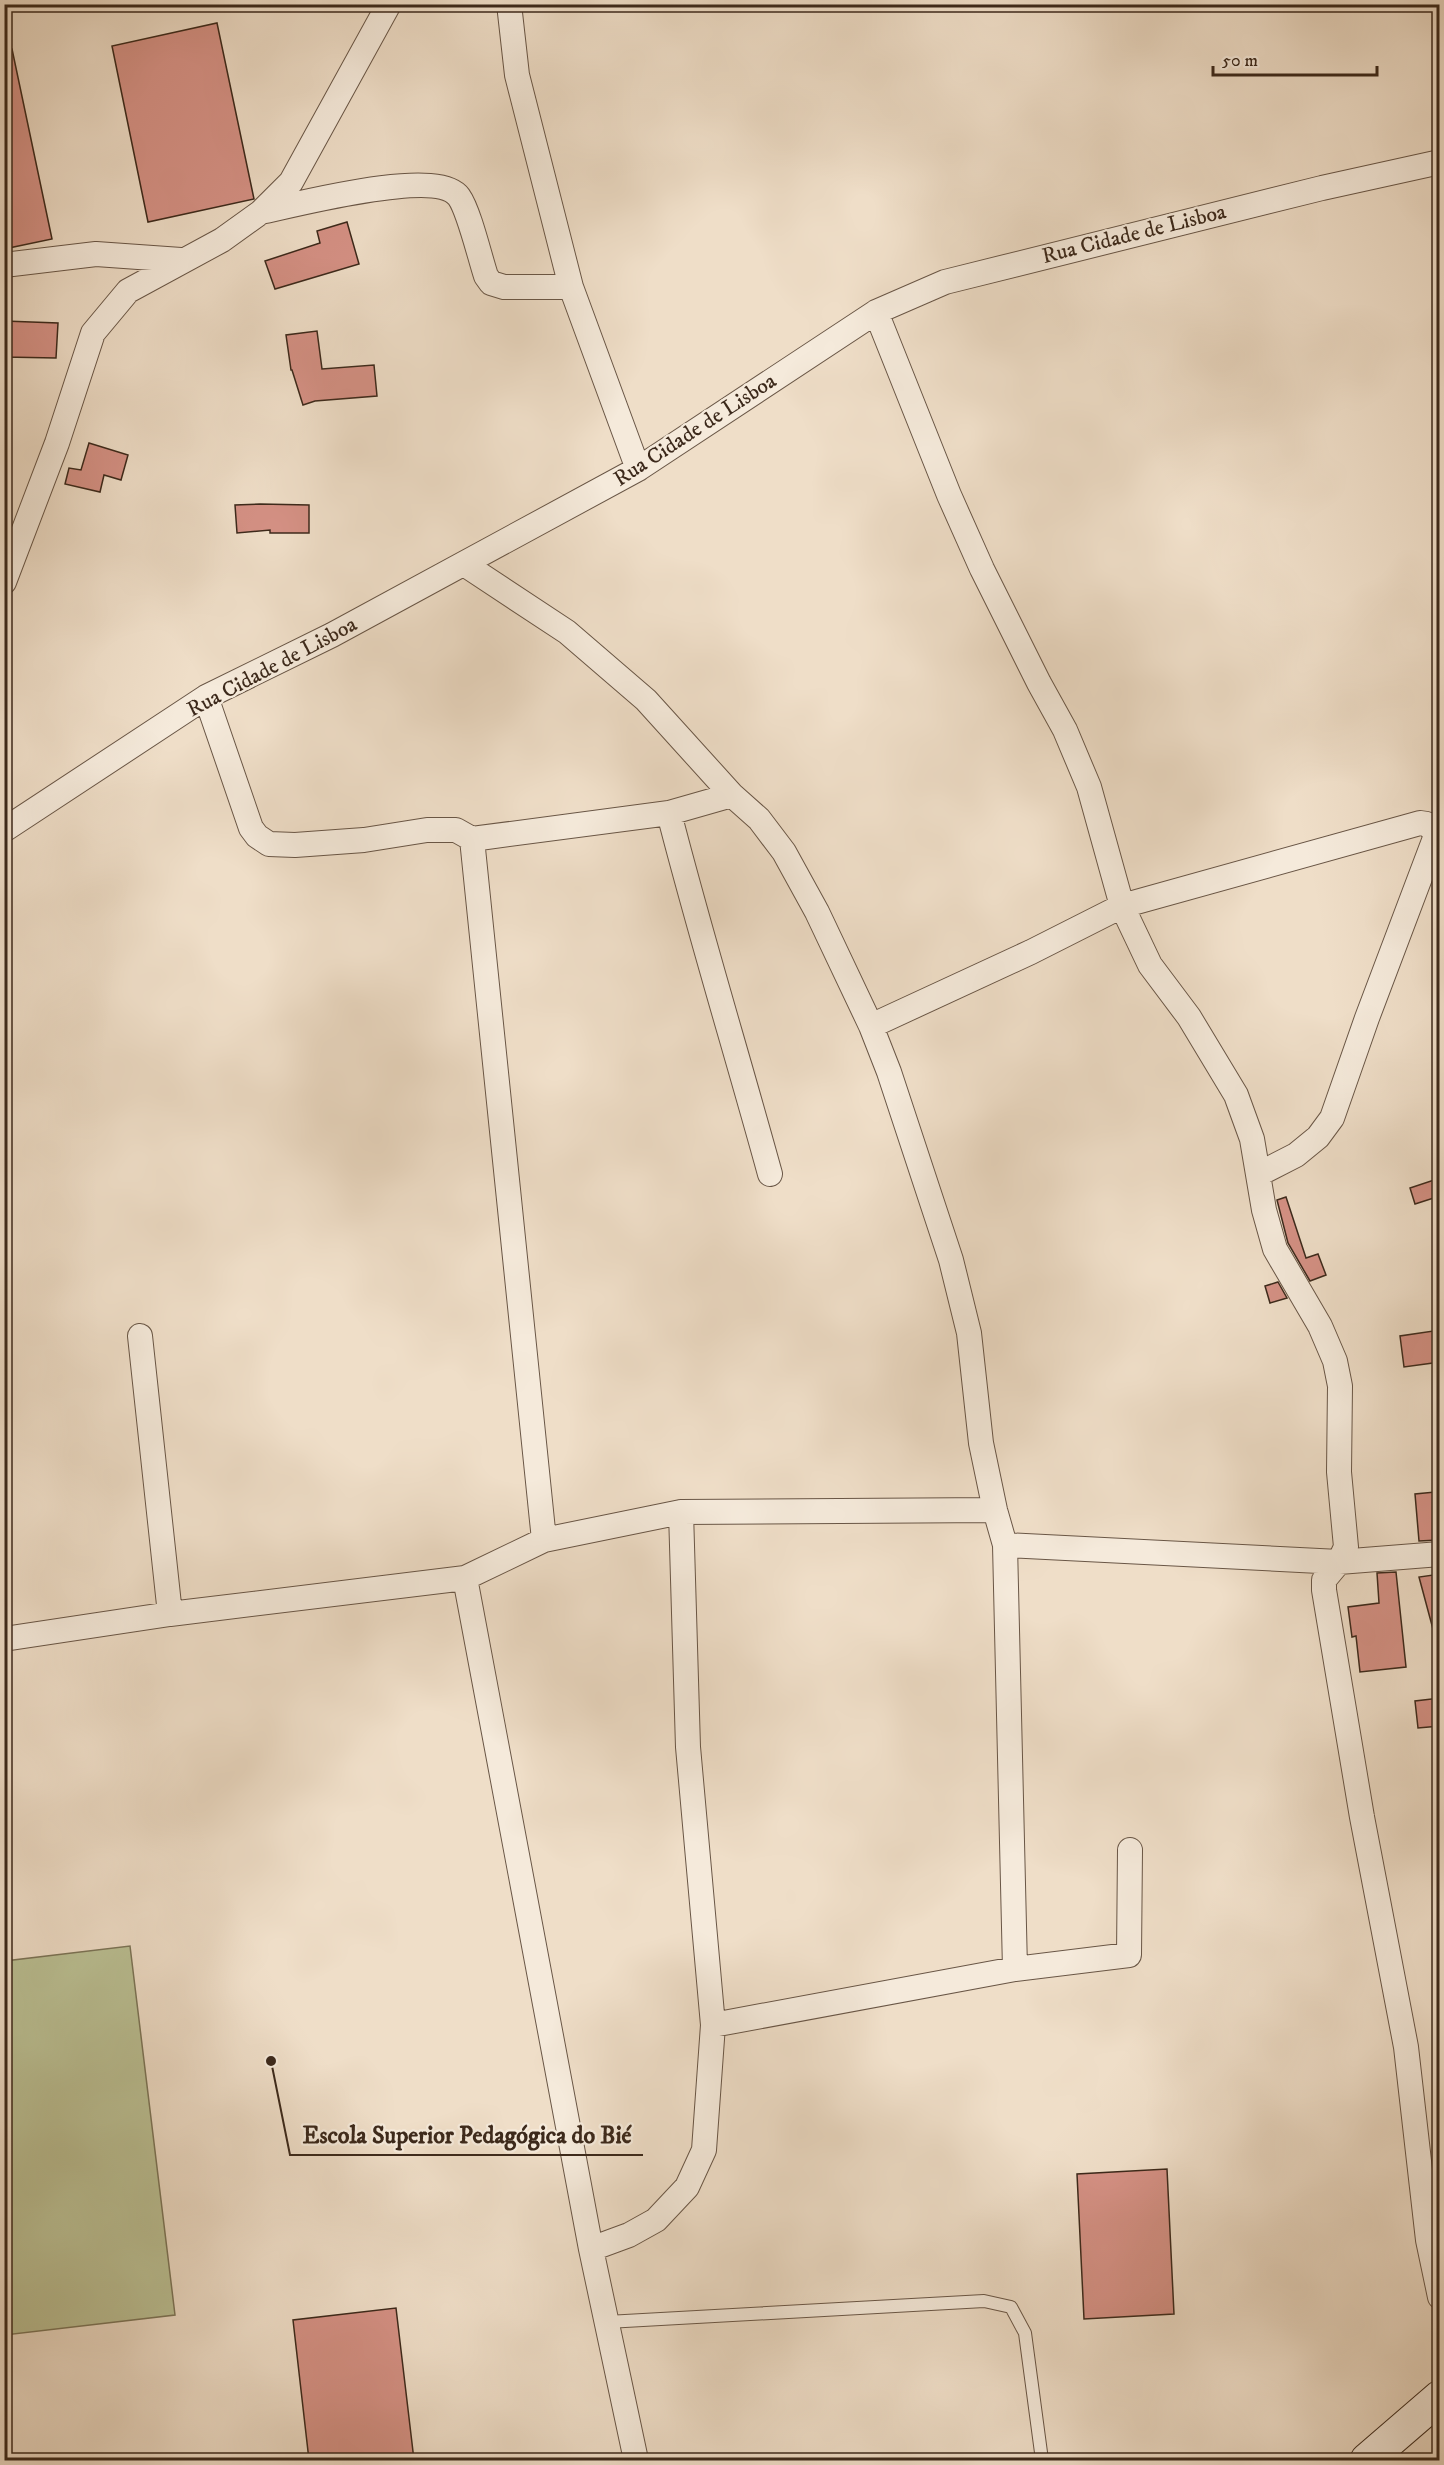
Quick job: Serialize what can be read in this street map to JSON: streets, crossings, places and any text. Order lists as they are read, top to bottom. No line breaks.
{"streets":{"street":["Rua Cidade de Lisboa"]},"places":["Escola Superior Pedagógica do Bié"],"scale_bar":"50 m"}
